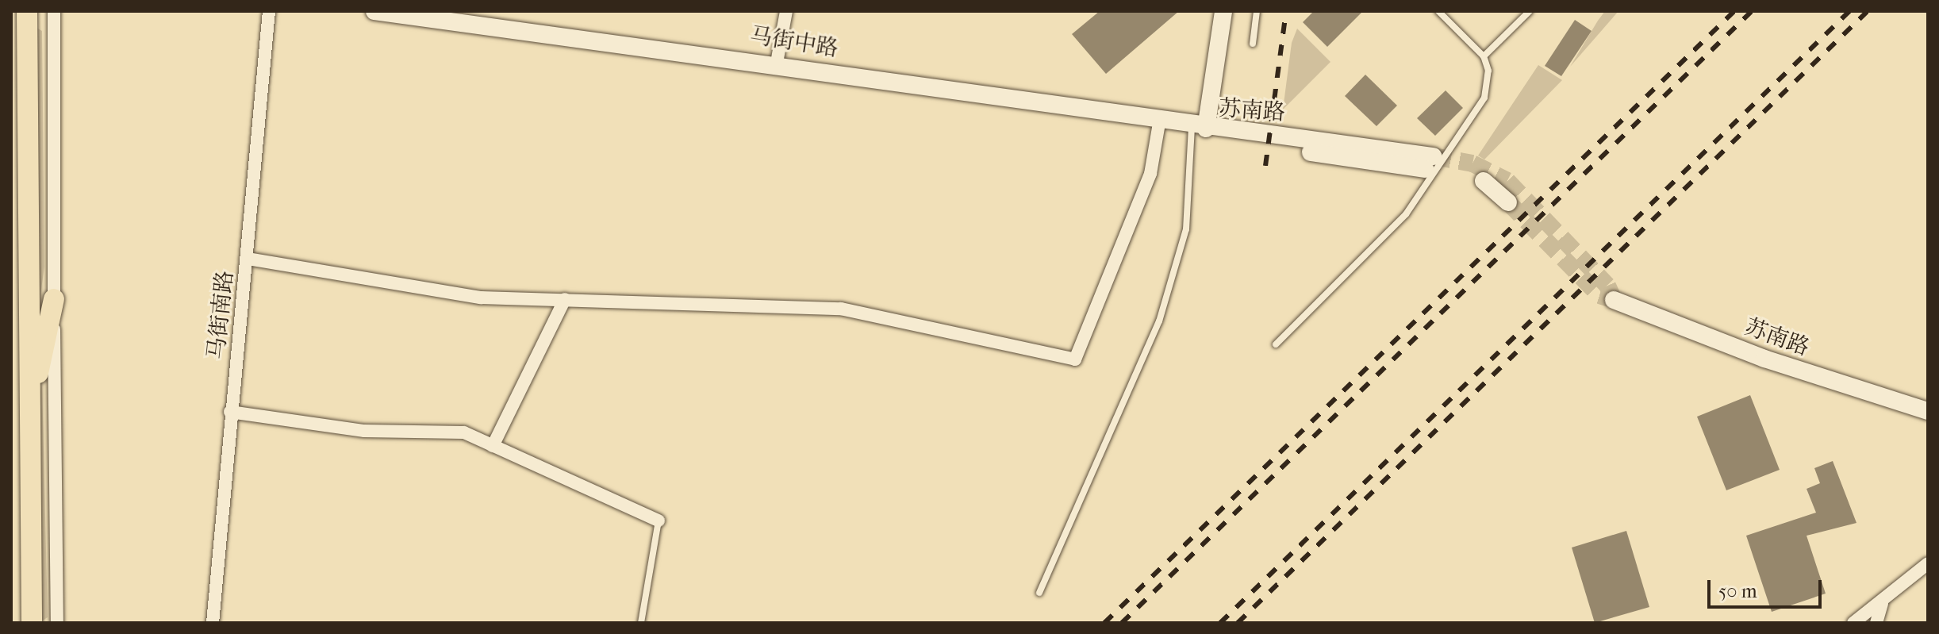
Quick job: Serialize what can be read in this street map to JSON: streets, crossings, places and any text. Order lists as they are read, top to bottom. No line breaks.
{"streets":{"street":["马街中路","苏南路","马街南路"]},"crossings":[["马街中路","苏南路"]],"scale_bar":"50 m"}
